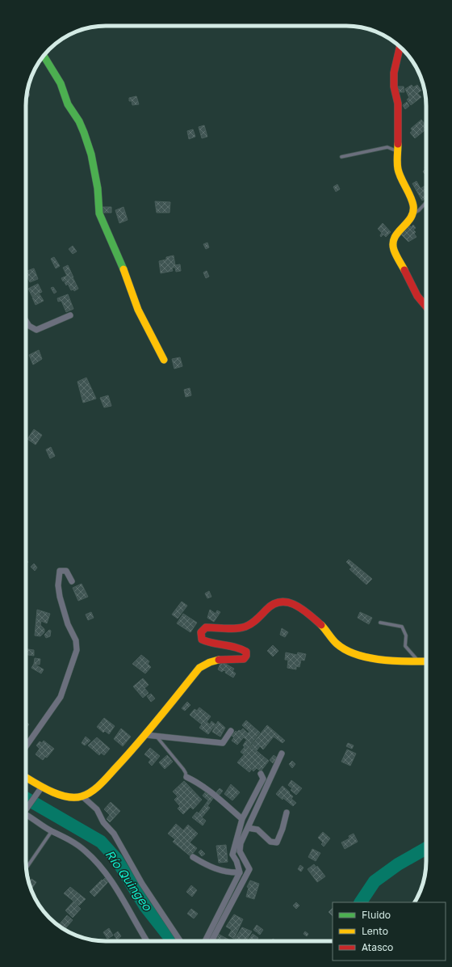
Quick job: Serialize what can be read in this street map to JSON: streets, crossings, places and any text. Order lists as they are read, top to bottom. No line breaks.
{"water":["Río Quingeo"],"legend":["Fluido","Lento","Atasco"]}
